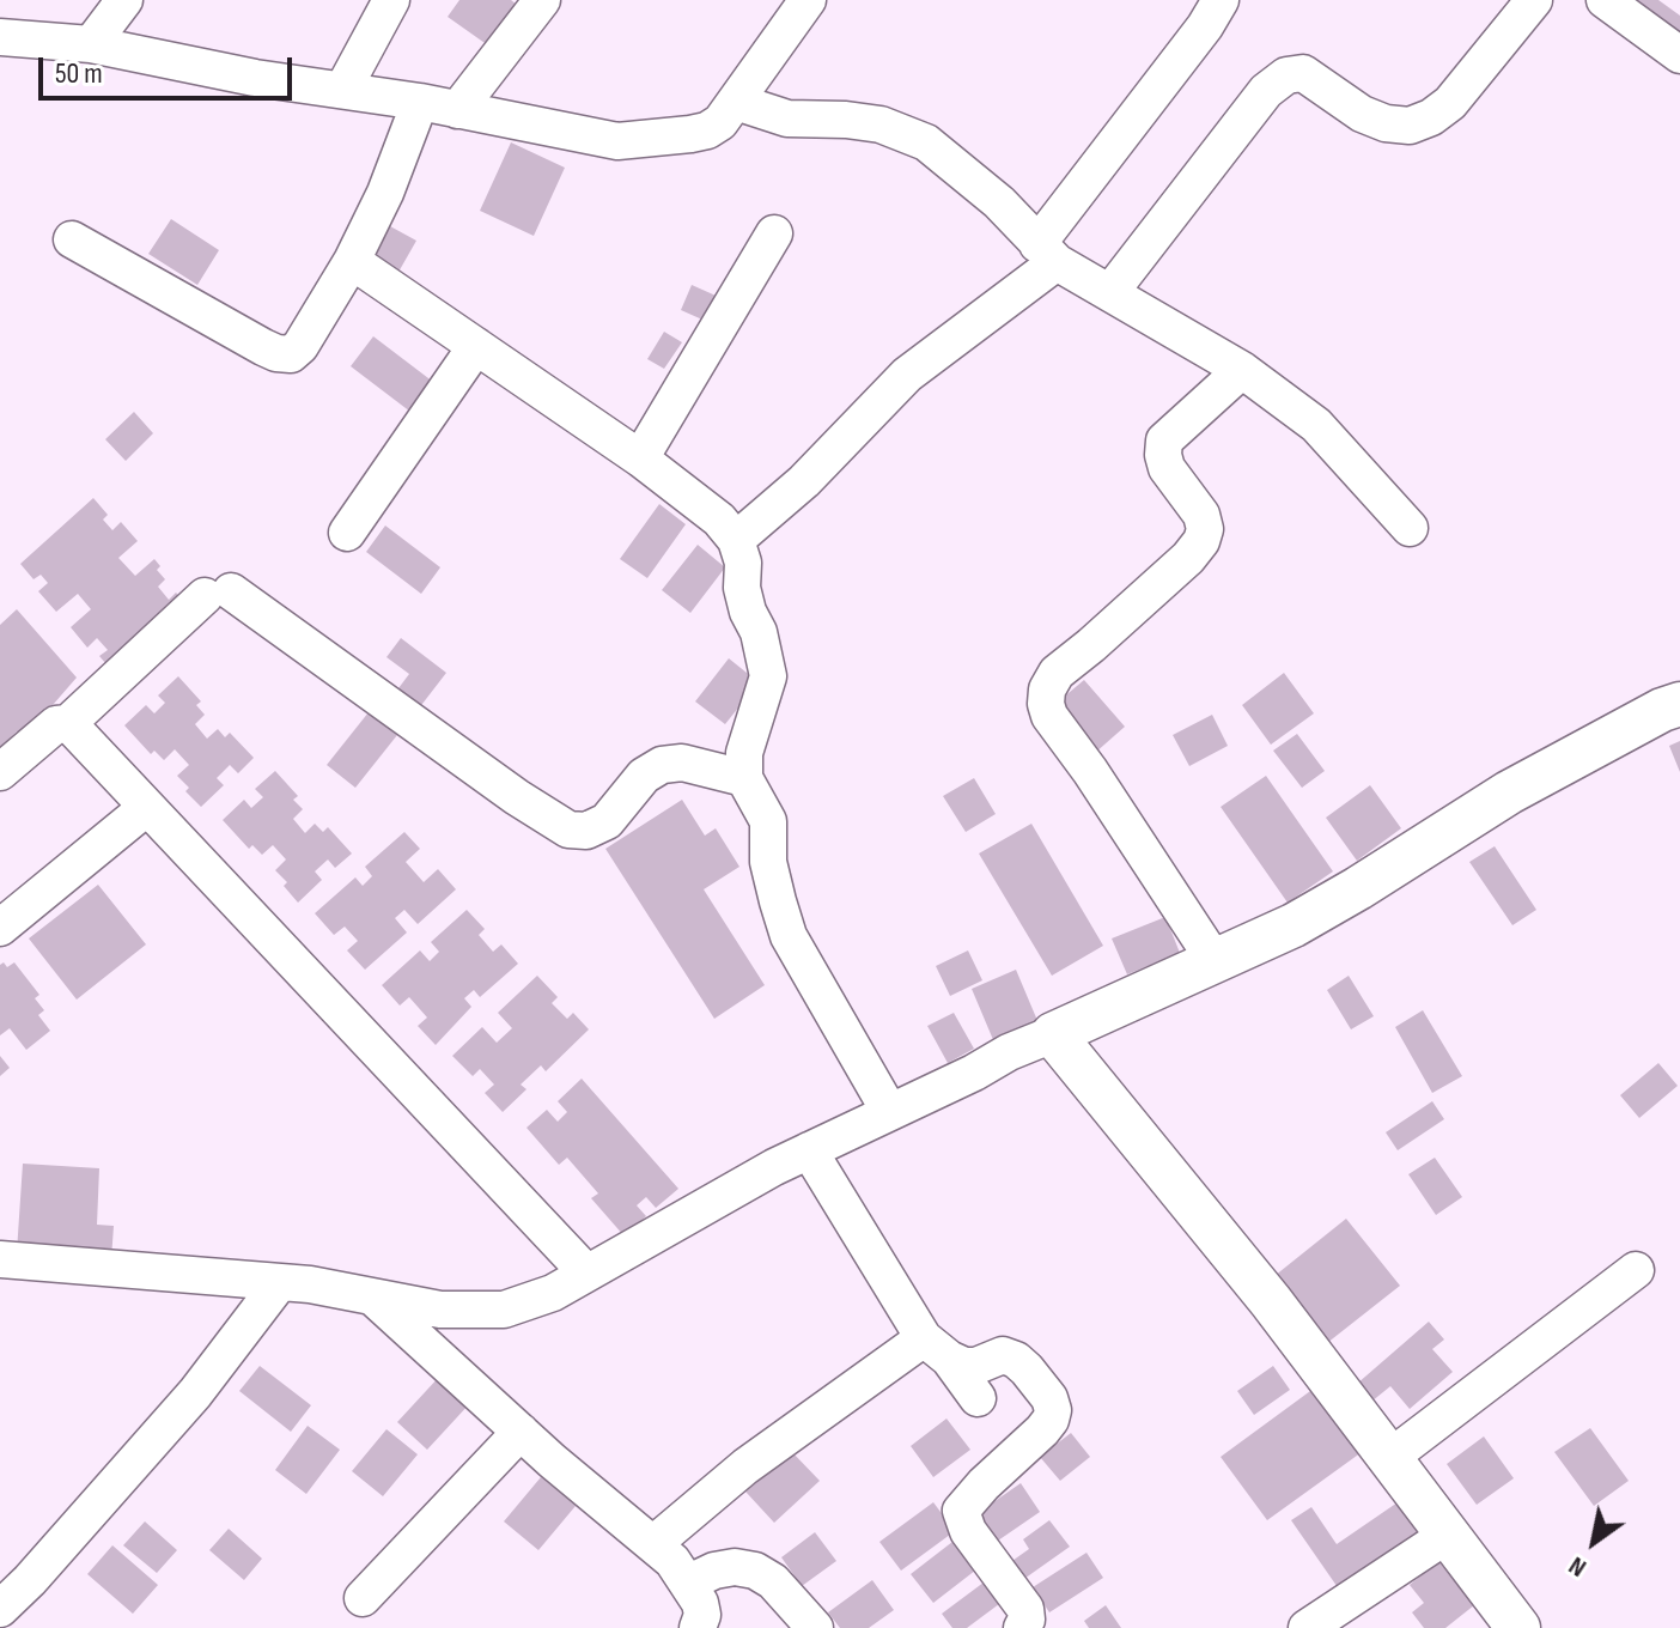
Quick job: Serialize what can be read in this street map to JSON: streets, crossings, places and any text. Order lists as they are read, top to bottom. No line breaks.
{"scale_bar":"50 m","north":"bottom left"}
